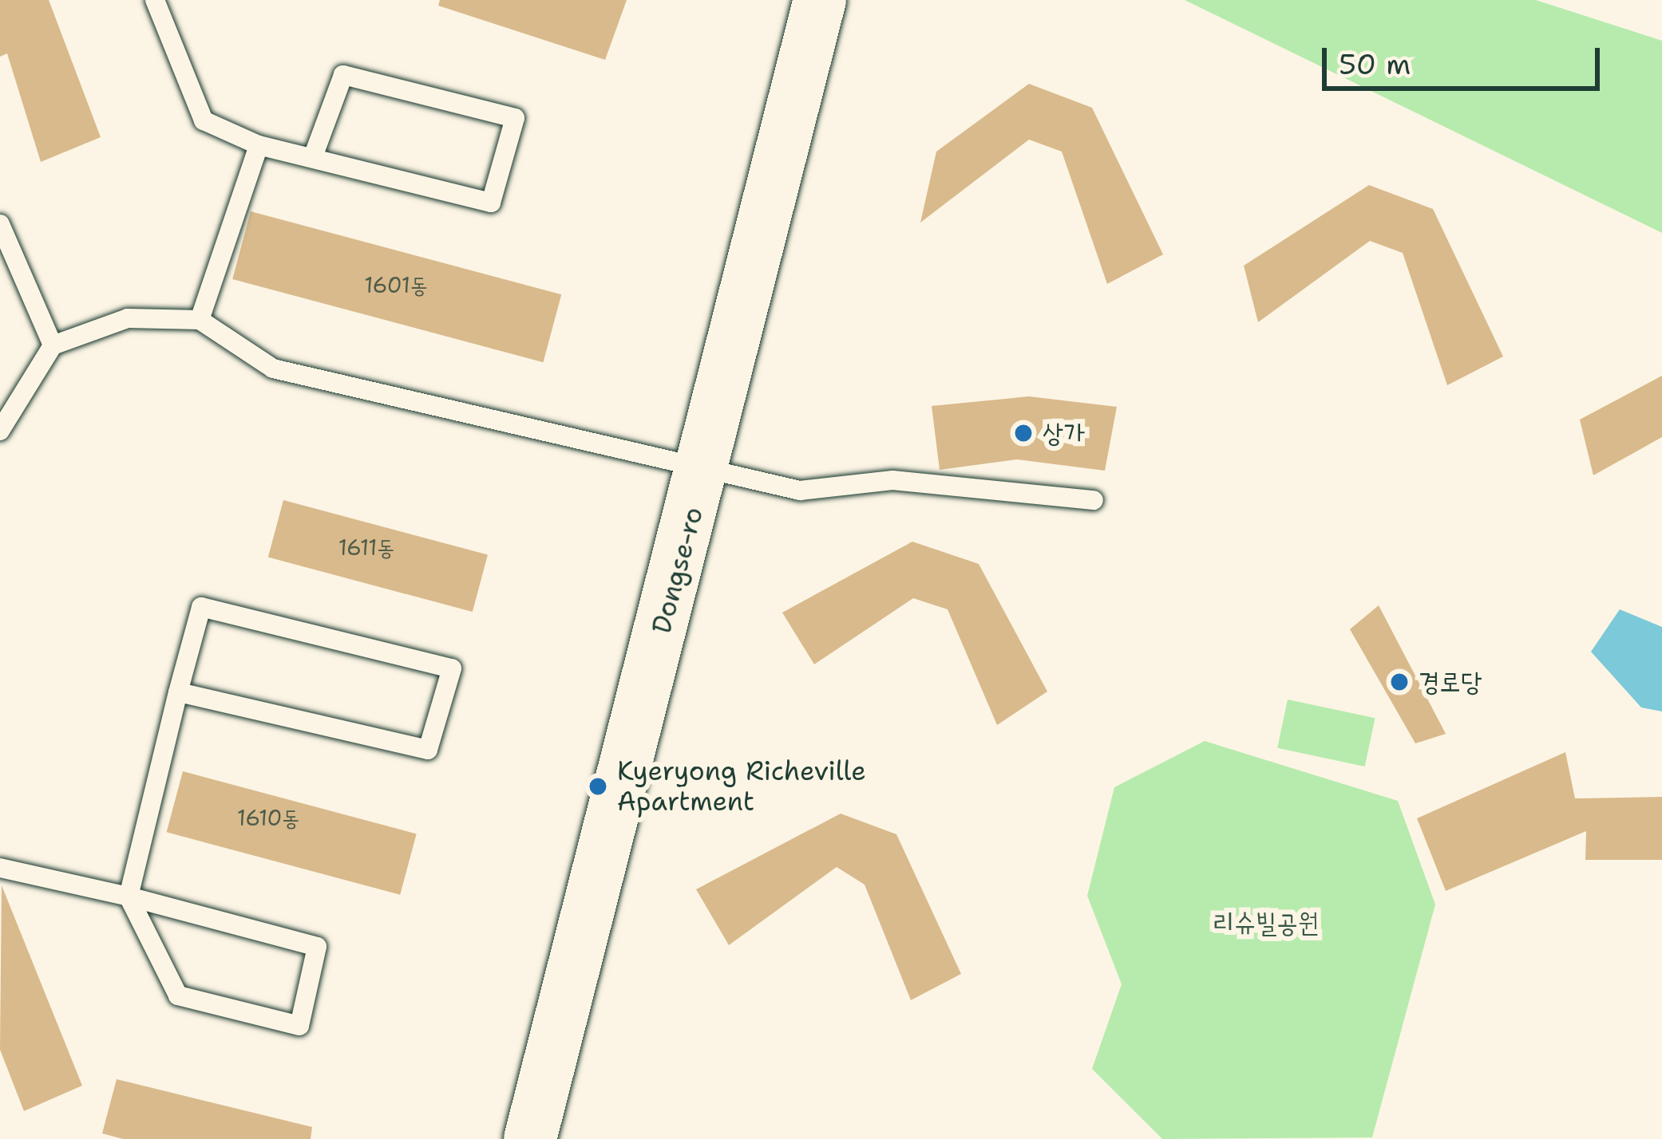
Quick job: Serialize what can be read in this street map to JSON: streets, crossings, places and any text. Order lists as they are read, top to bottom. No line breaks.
{"streets":{"main road":["Dongse-ro"]},"parks":["리슈빌공원"],"places":["상가","경로당","Kyeryong Richeville Apartment"],"house_numbers":["1601동","1611동","1610동"],"scale_bar":"50 m"}
